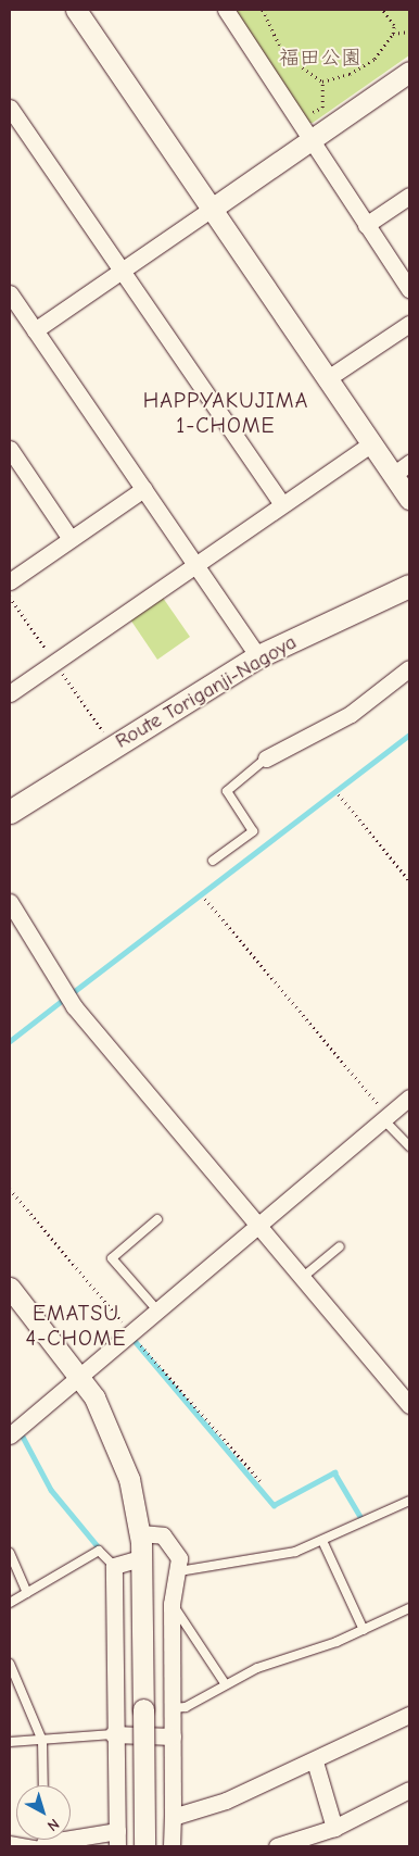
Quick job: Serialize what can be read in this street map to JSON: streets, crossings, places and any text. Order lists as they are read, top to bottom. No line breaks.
{"streets":{"main road":["Route Toriganji-Nagoya"]},"districts":["HAPPYAKUJIMA 1-CHOME","EMATSU 4-CHOME"],"parks":["福田公園"],"north":"bottom right"}
